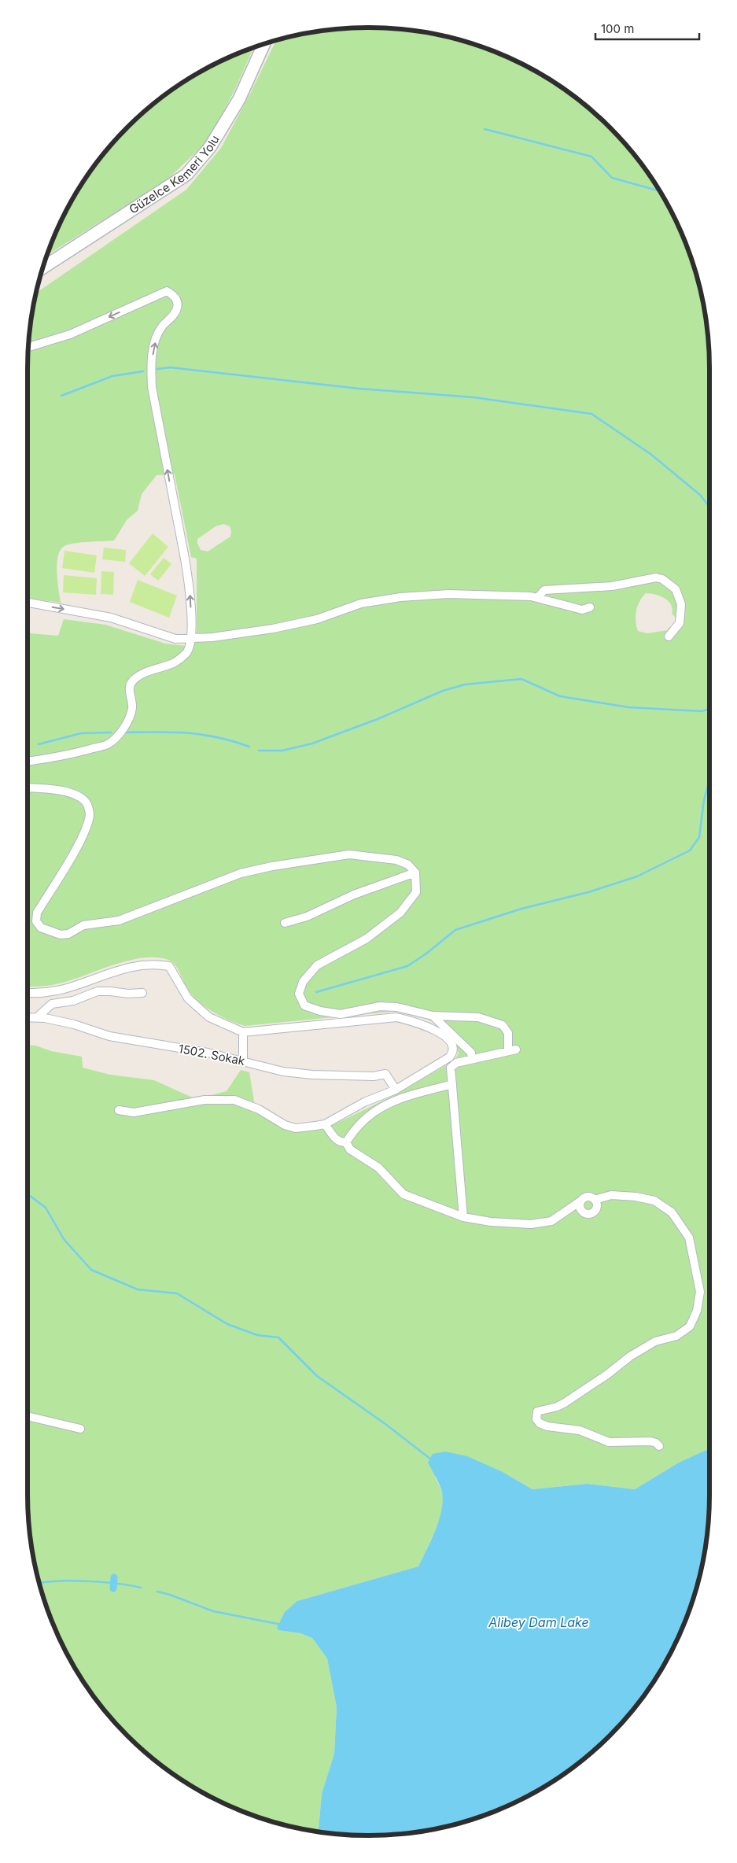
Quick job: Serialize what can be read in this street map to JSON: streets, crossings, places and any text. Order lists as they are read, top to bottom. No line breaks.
{"streets":{"main road":["Güzelce Kemeri Yolu"],"street":["1502. Sokak"]},"water":["Alibey Dam Lake"],"scale_bar":"100 m"}
